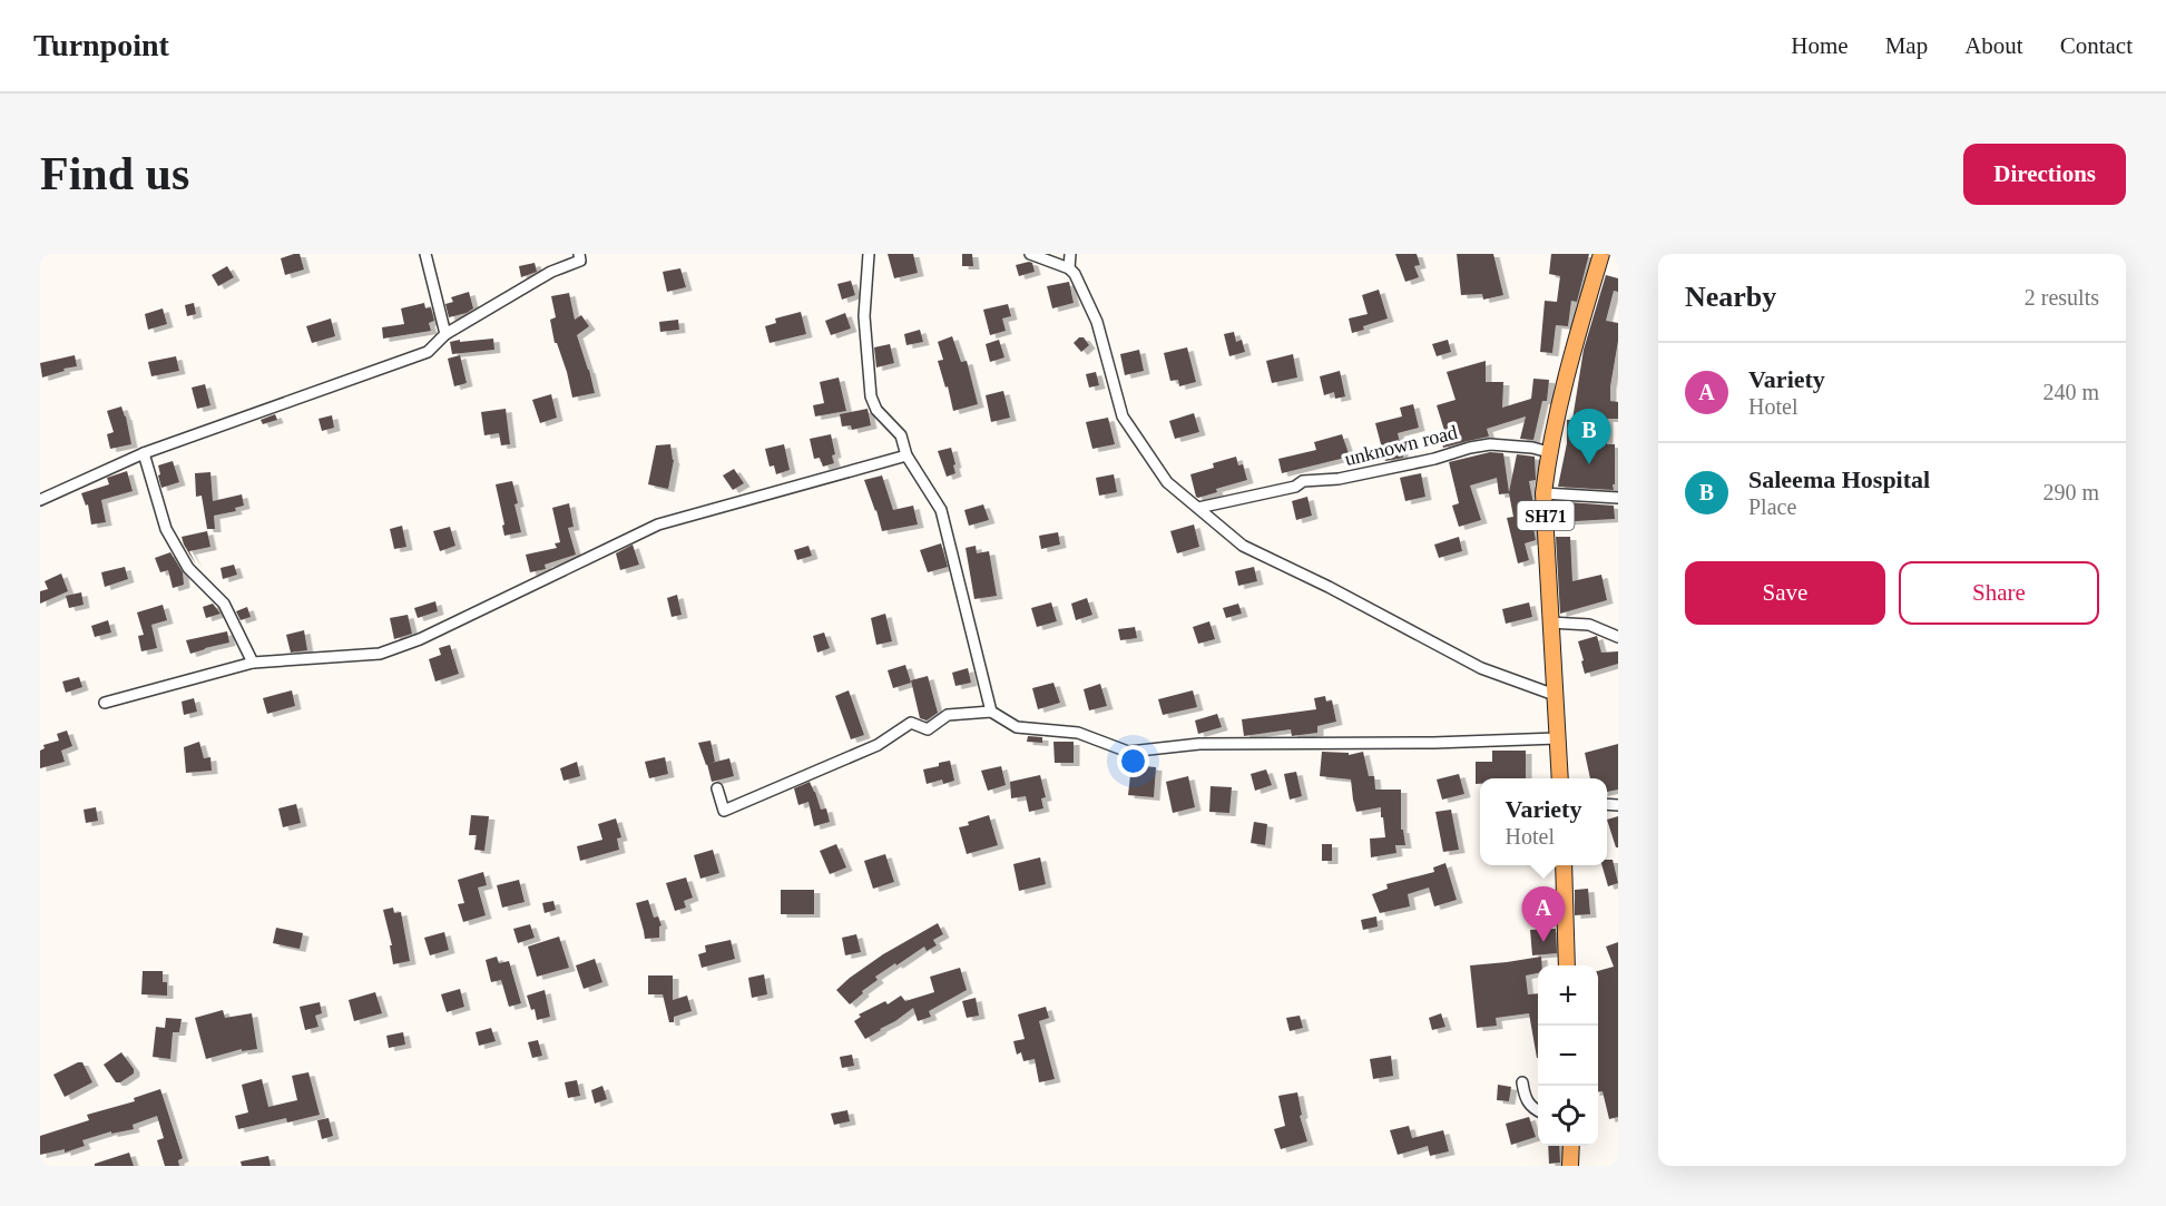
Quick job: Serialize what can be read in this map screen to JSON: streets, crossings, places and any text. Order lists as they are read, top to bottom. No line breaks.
{"streets":{"main road":["SH71"],"street":["unknown road"]},"crossings":[["unknown road","SH71"]],"page":{"header":"Turnpoint","nav":["Home","Map","About","Contact"],"buttons":["Directions",["Save","Share"]],"title":"Find us","heading":["Nearby","2 results"],"list":[{"mark":"A","name":"Variety","note":"Hotel","value":"240 m"},{"mark":"B","name":"Saleema Hospital","note":"Place","value":"290 m"}],"pins":["B","A"],"popup":["Variety","Hotel"],"map_buttons":["+","−"]}}
